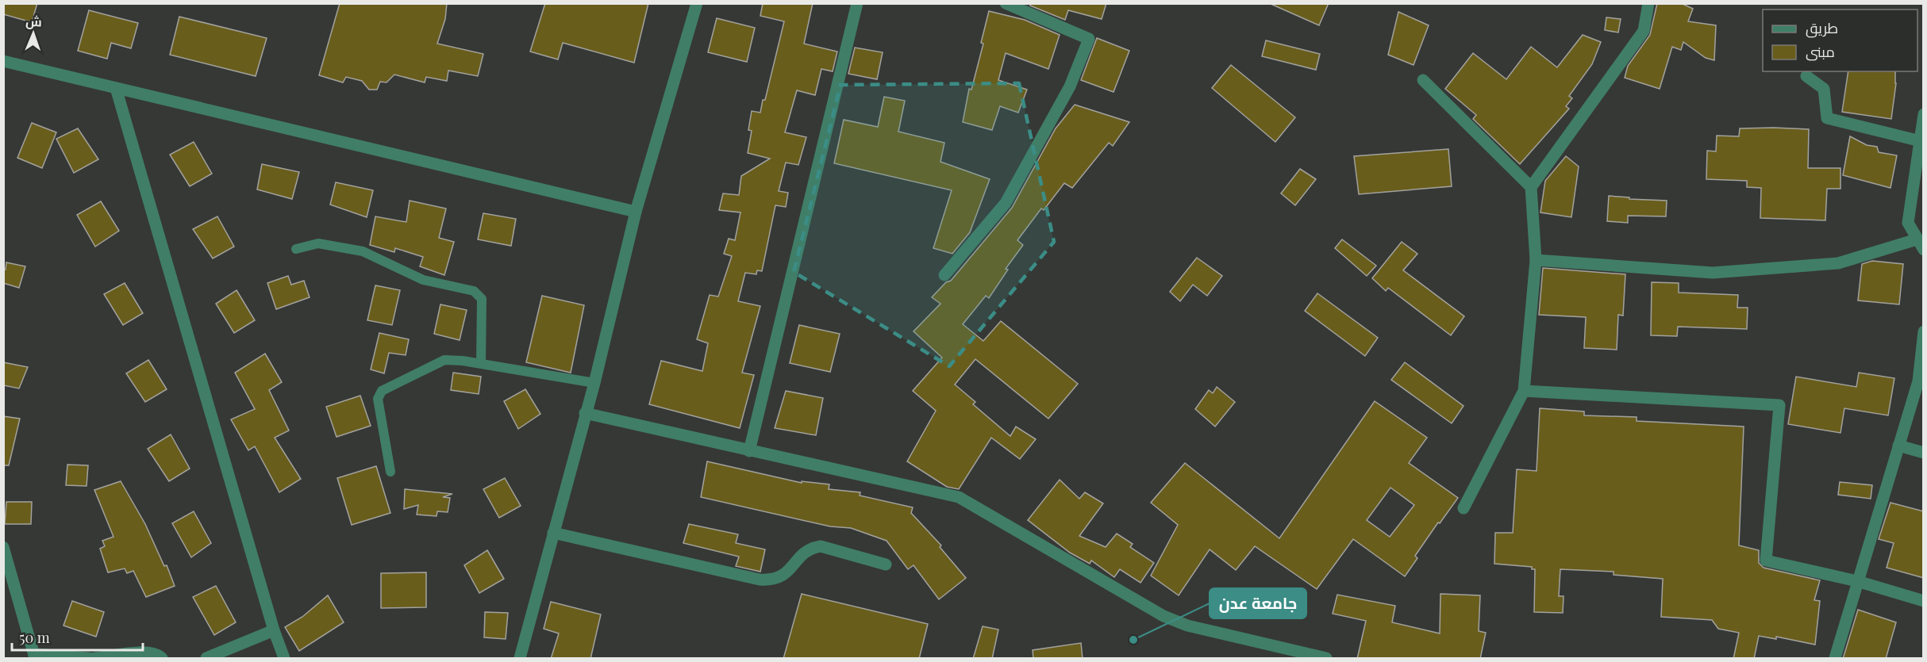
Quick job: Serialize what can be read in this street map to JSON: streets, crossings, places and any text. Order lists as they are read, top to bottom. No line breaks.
{"places":["جامعة عدن"],"legend":["طريق","مبنى"],"scale_bar":"50 m","north":"top"}
